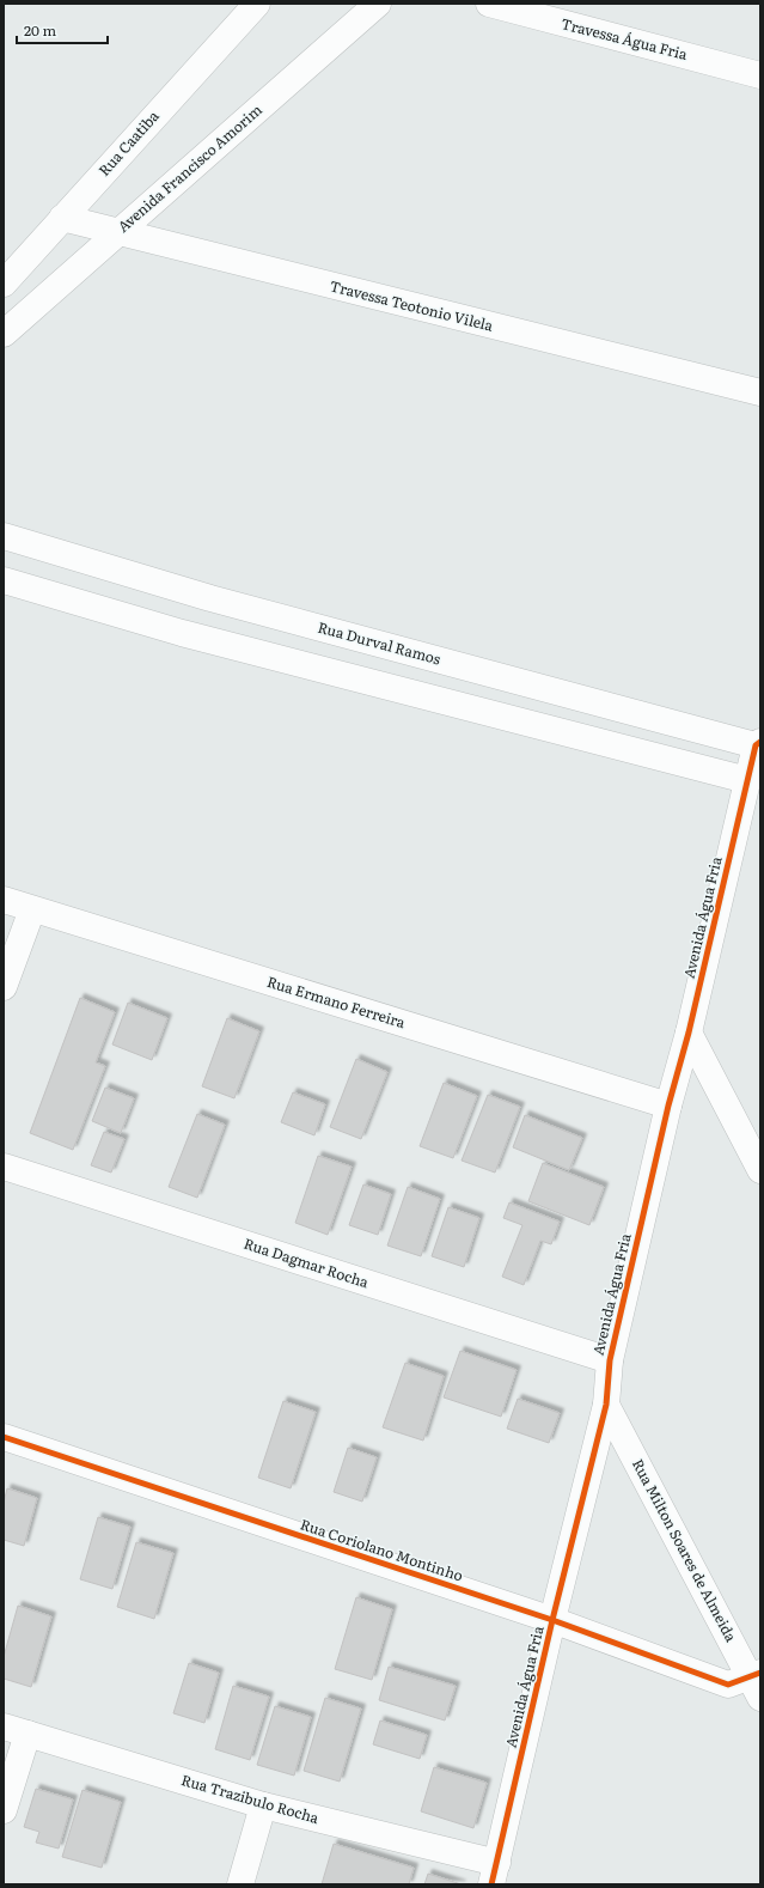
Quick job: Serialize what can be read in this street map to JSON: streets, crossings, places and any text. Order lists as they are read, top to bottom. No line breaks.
{"streets":{"street":["Travessa Água Fria","Rua Caatiba","Avenida Francisco Amorim","Travessa Teotonio Vilela","Rua Durval Ramos","Avenida Água Fria","Rua Ermano Ferreira","Rua Dagmar Rocha","Rua Coriolano Montinho","Rua Milton Soares de Almeida","Rua Trazibulo Rocha"]},"crossings":[["Rua Caatiba","Travessa Teotonio Vilela"],["Avenida Francisco Amorim","Travessa Teotonio Vilela"],["Rua Durval Ramos","Avenida Água Fria"],["Avenida Água Fria","Rua Ermano Ferreira"],["Avenida Água Fria","Rua Dagmar Rocha"],["Avenida Água Fria","Rua Coriolano Montinho"],["Avenida Água Fria","Rua Milton Soares de Almeida"],["Avenida Água Fria","Rua Trazibulo Rocha"],["Rua Coriolano Montinho","Rua Milton Soares de Almeida"]],"scale_bar":"20 m"}
